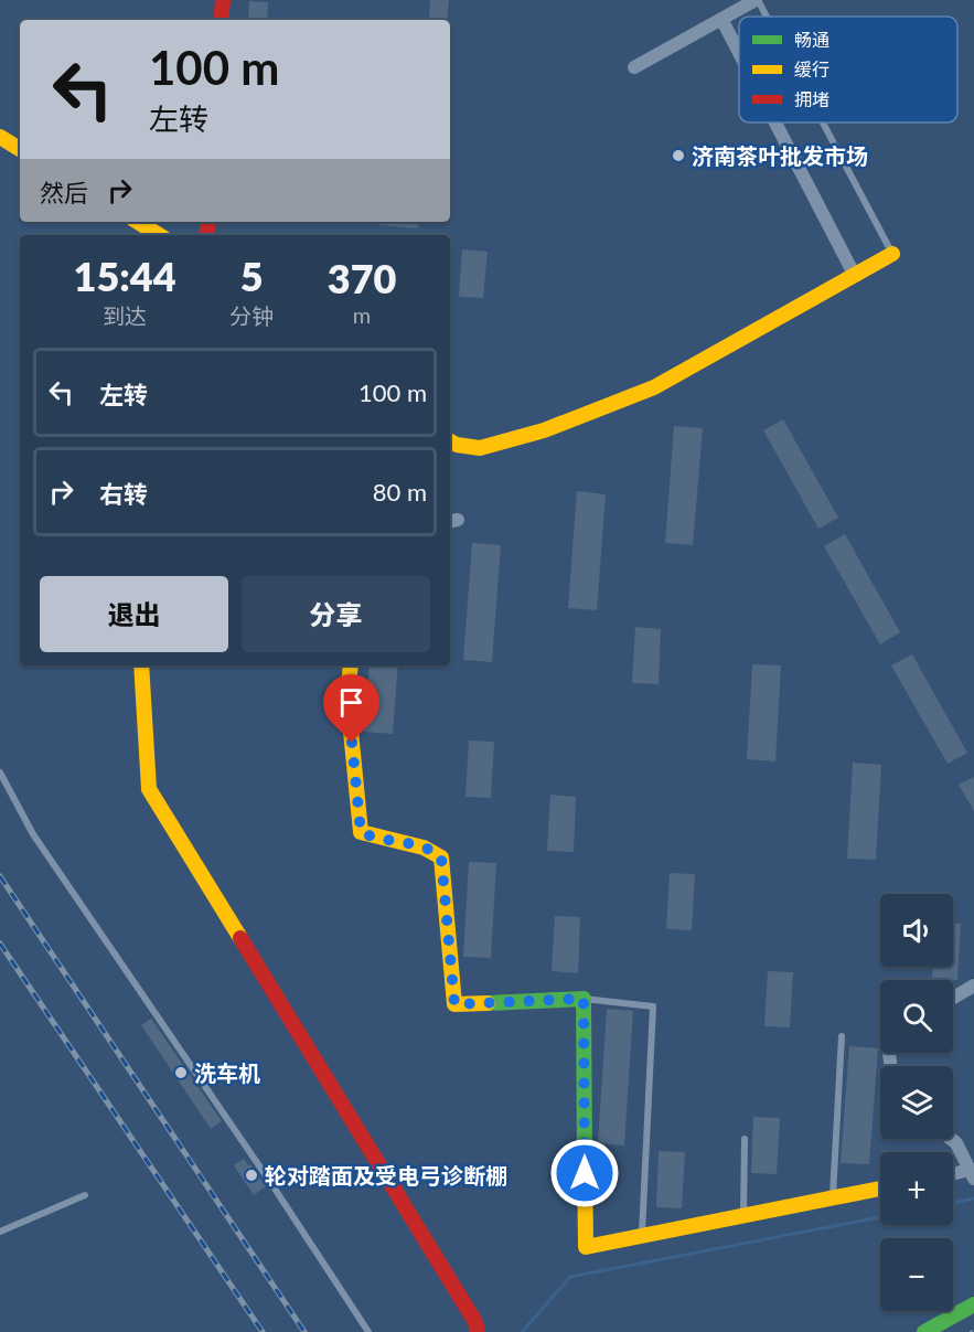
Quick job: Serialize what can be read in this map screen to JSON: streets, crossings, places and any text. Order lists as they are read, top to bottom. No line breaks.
{"places":["济南茶叶批发市场","洗车机","轮对踏面及受电弓诊断棚"],"legend":["畅通","缓行","拥堵"],"page":{"turn":["100 m","左转"],"then":"然后","eta":["15:44","到达","5","分钟","370","m"],"list":[{"name":"左转","value":"100 m"},{"name":"右转","value":"80 m"}],"buttons":["退出","分享"],"map_buttons":["+","−"]}}
